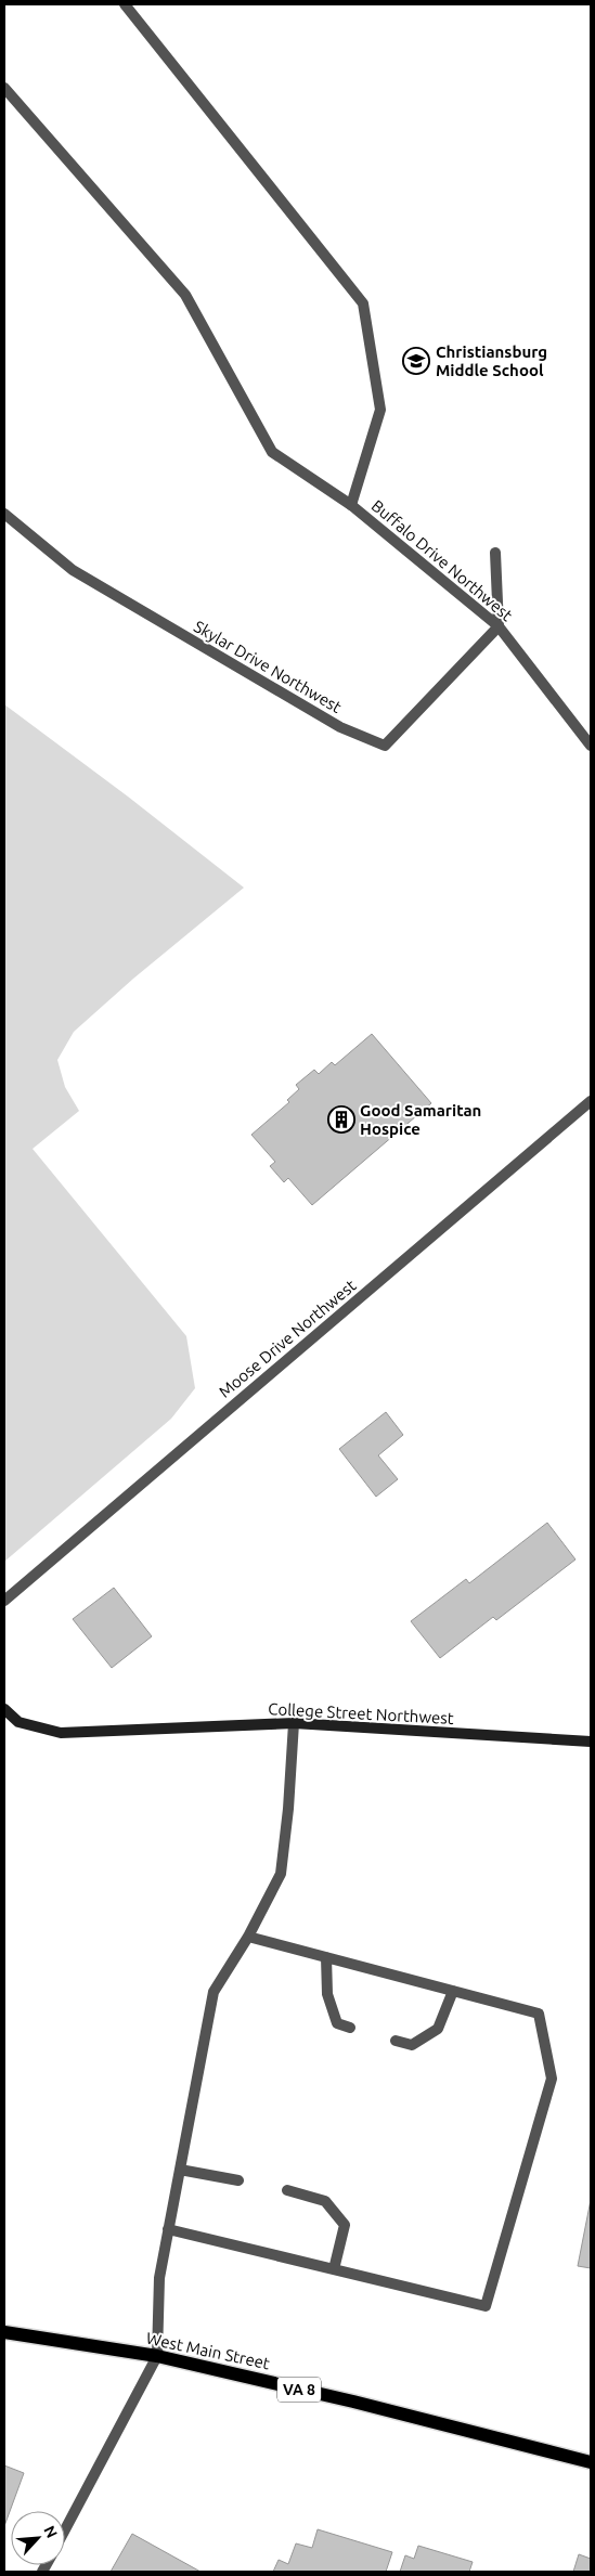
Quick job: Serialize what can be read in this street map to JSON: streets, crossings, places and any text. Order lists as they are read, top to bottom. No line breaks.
{"streets":{"main road":["West Main Street","VA 8"],"street":["Buffalo Drive Northwest","Skylar Drive Northwest","Moose Drive Northwest","College Street Northwest"]},"crossings":[["Buffalo Drive Northwest","Skylar Drive Northwest"]],"places":{"school or university":["Christiansburg Middle School"],"building":["Good Samaritan Hospice"]},"north":"top right"}
